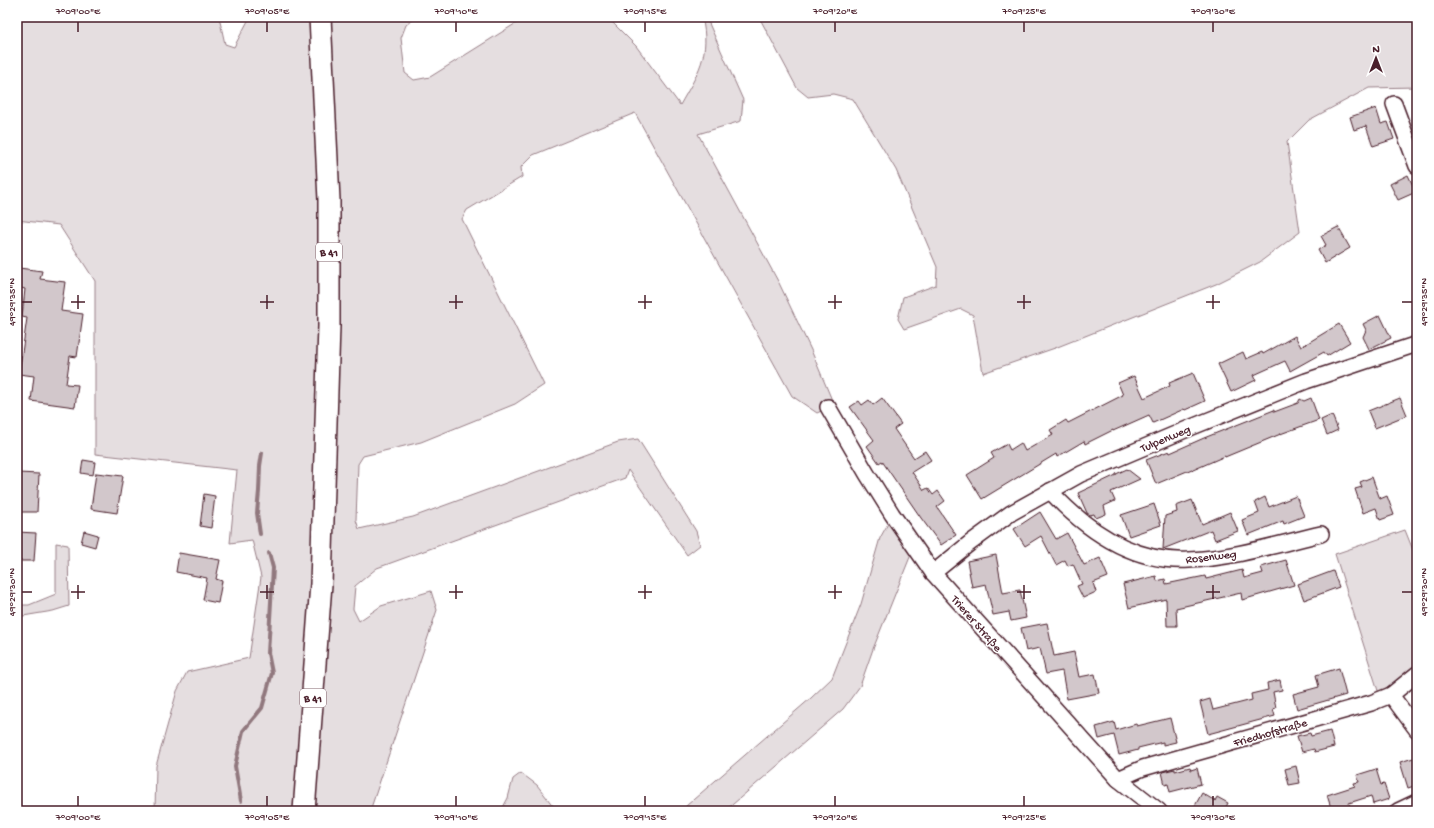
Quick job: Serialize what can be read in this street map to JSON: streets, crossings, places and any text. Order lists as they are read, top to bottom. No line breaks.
{"streets":{"highway":["B 41"],"street":["Tulpenweg","Rosenweg","Trierer Straße","Friedhofstraße"]},"crossings":[["Tulpenweg","Rosenweg"],["Tulpenweg","Trierer Straße"],["Trierer Straße","Friedhofstraße"]],"north":"top","coordinates":["7°09'00\"E","7°09'05\"E","7°09'10\"E","7°09'15\"E","7°09'20\"E","7°09'25\"E","7°09'30\"E","49°29'35\"N","49°29'30\"N"]}
